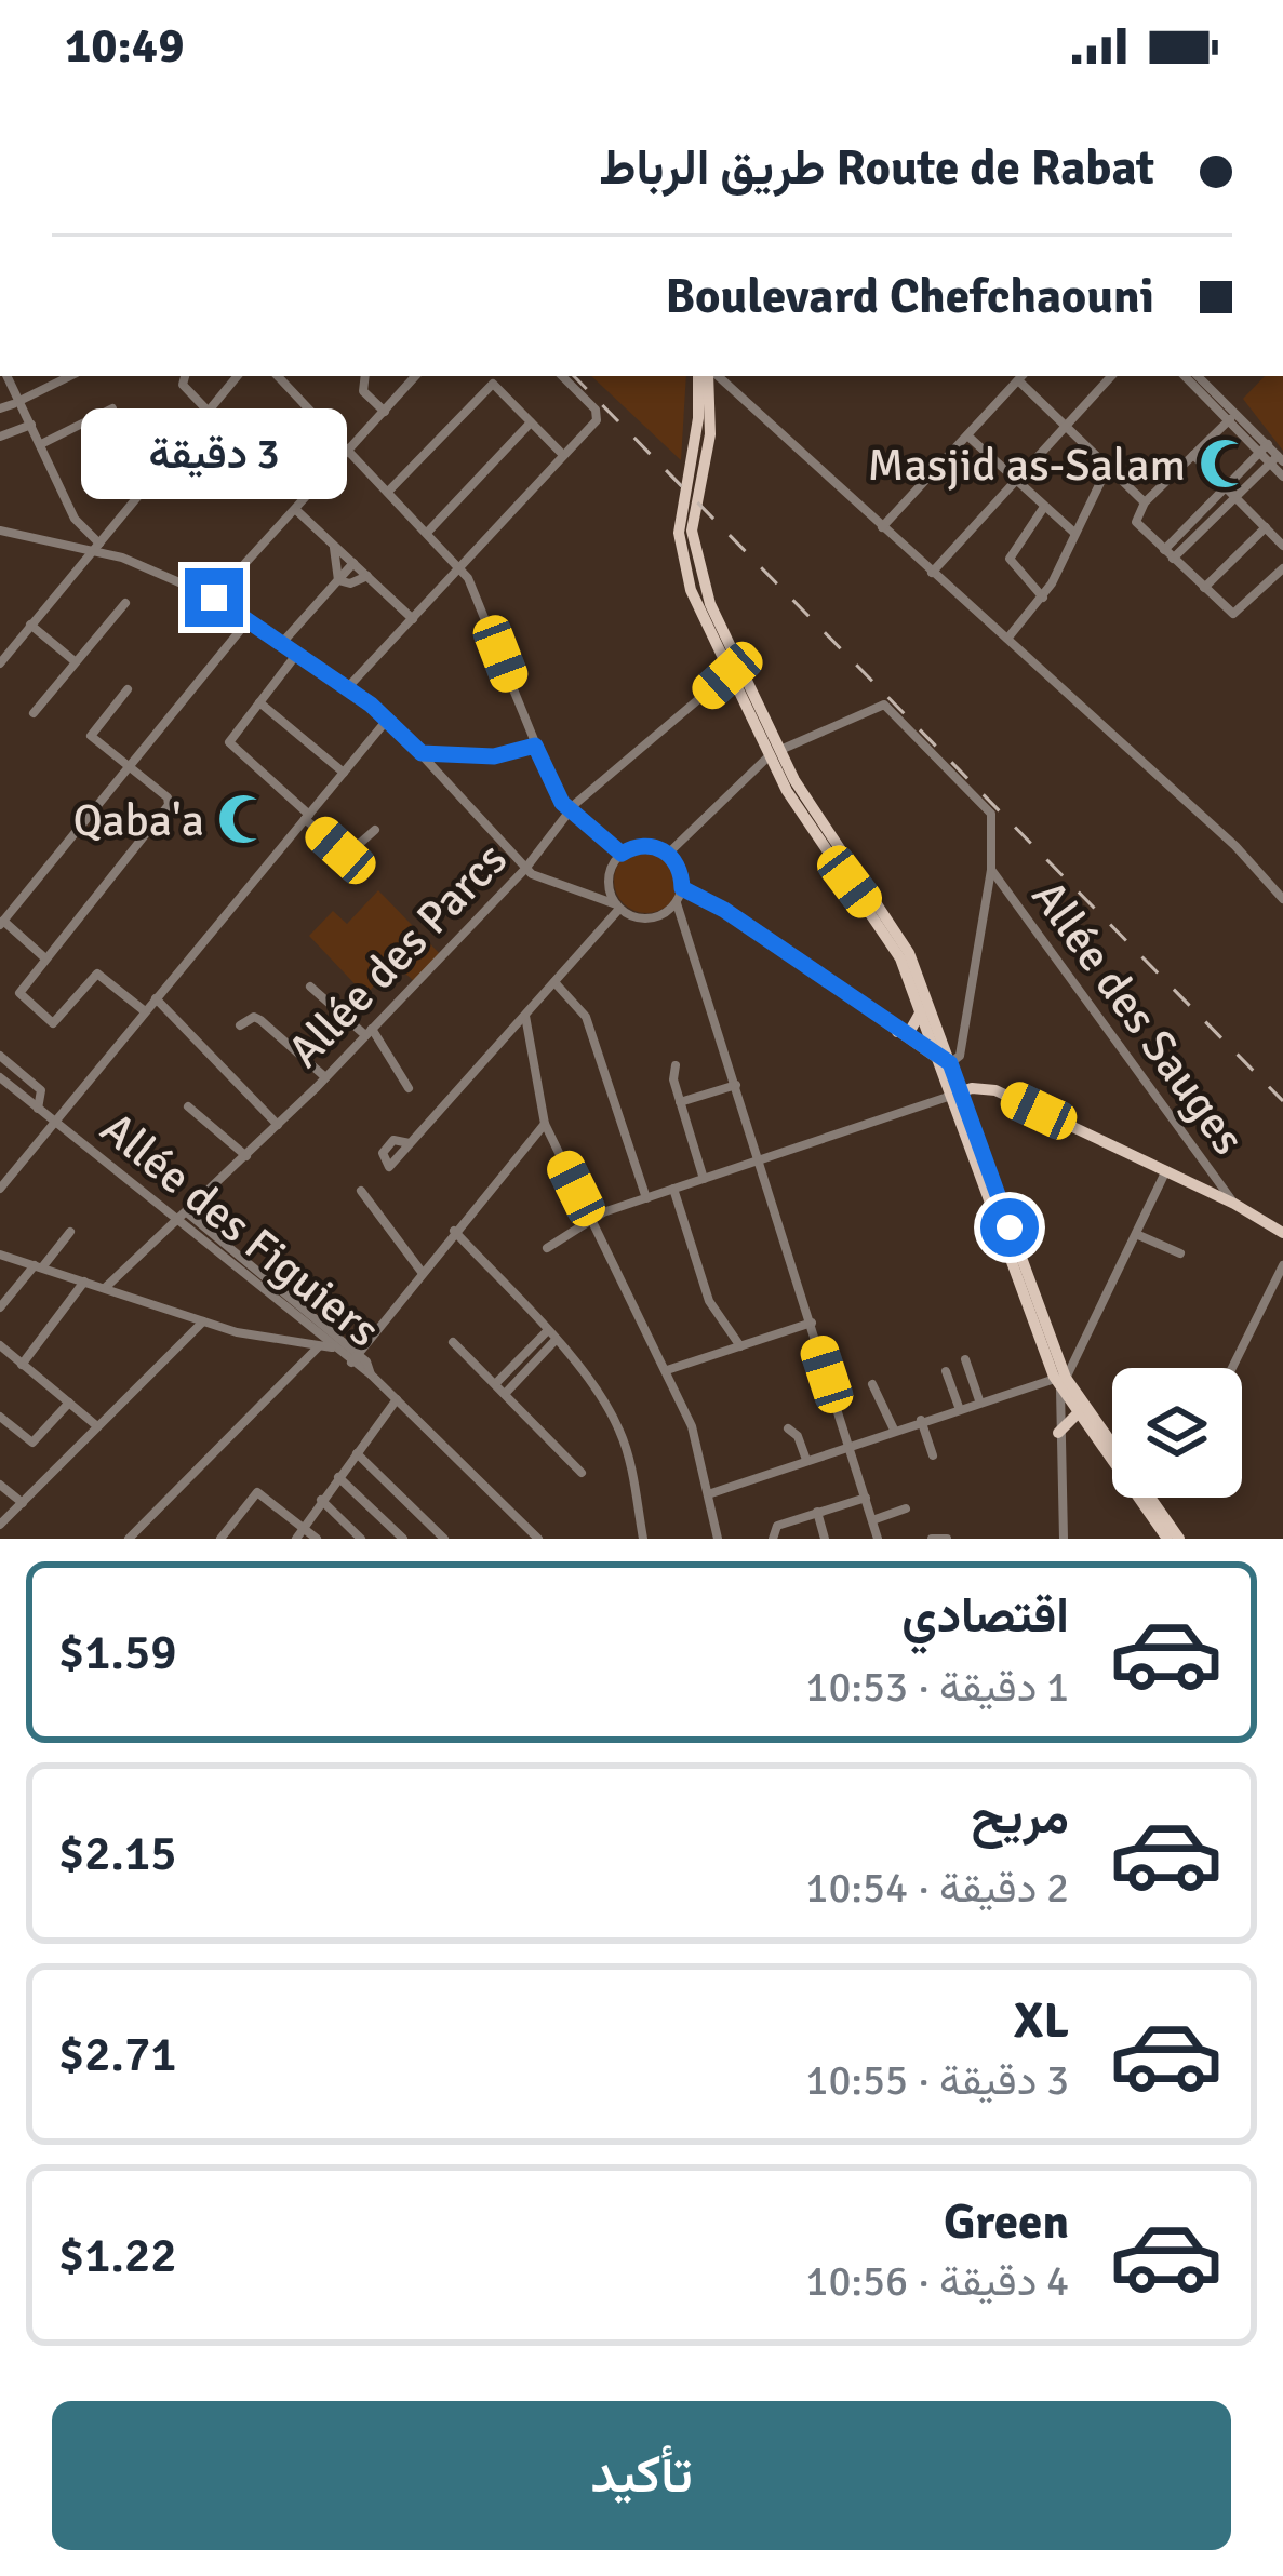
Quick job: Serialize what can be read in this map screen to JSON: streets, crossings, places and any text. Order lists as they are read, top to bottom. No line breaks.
{"streets":{"street":["Allée des Parcs","Allée des Sauges","Allée des Figuiers"]},"crossings":[["Allée des Parcs","Allée des Figuiers"]],"places":{"mosque":["Masjid as-Salam","Qaba'a"]},"page":{"status":"10:49","banner":["Route de Rabat طريق الرباط","Boulevard Chefchaouni"],"bubble":"3 دقيقة","list":[{"name":"اقتصادي","note":"1 دقيقة · 10:53","value":"$1.59"},{"name":"مريح","note":"2 دقيقة · 10:54","value":"$2.15"},{"name":"XL","note":"3 دقيقة · 10:55","value":"$2.71"},{"name":"Green","note":"4 دقيقة · 10:56","value":"$1.22"}],"buttons":"تأكيد"}}
